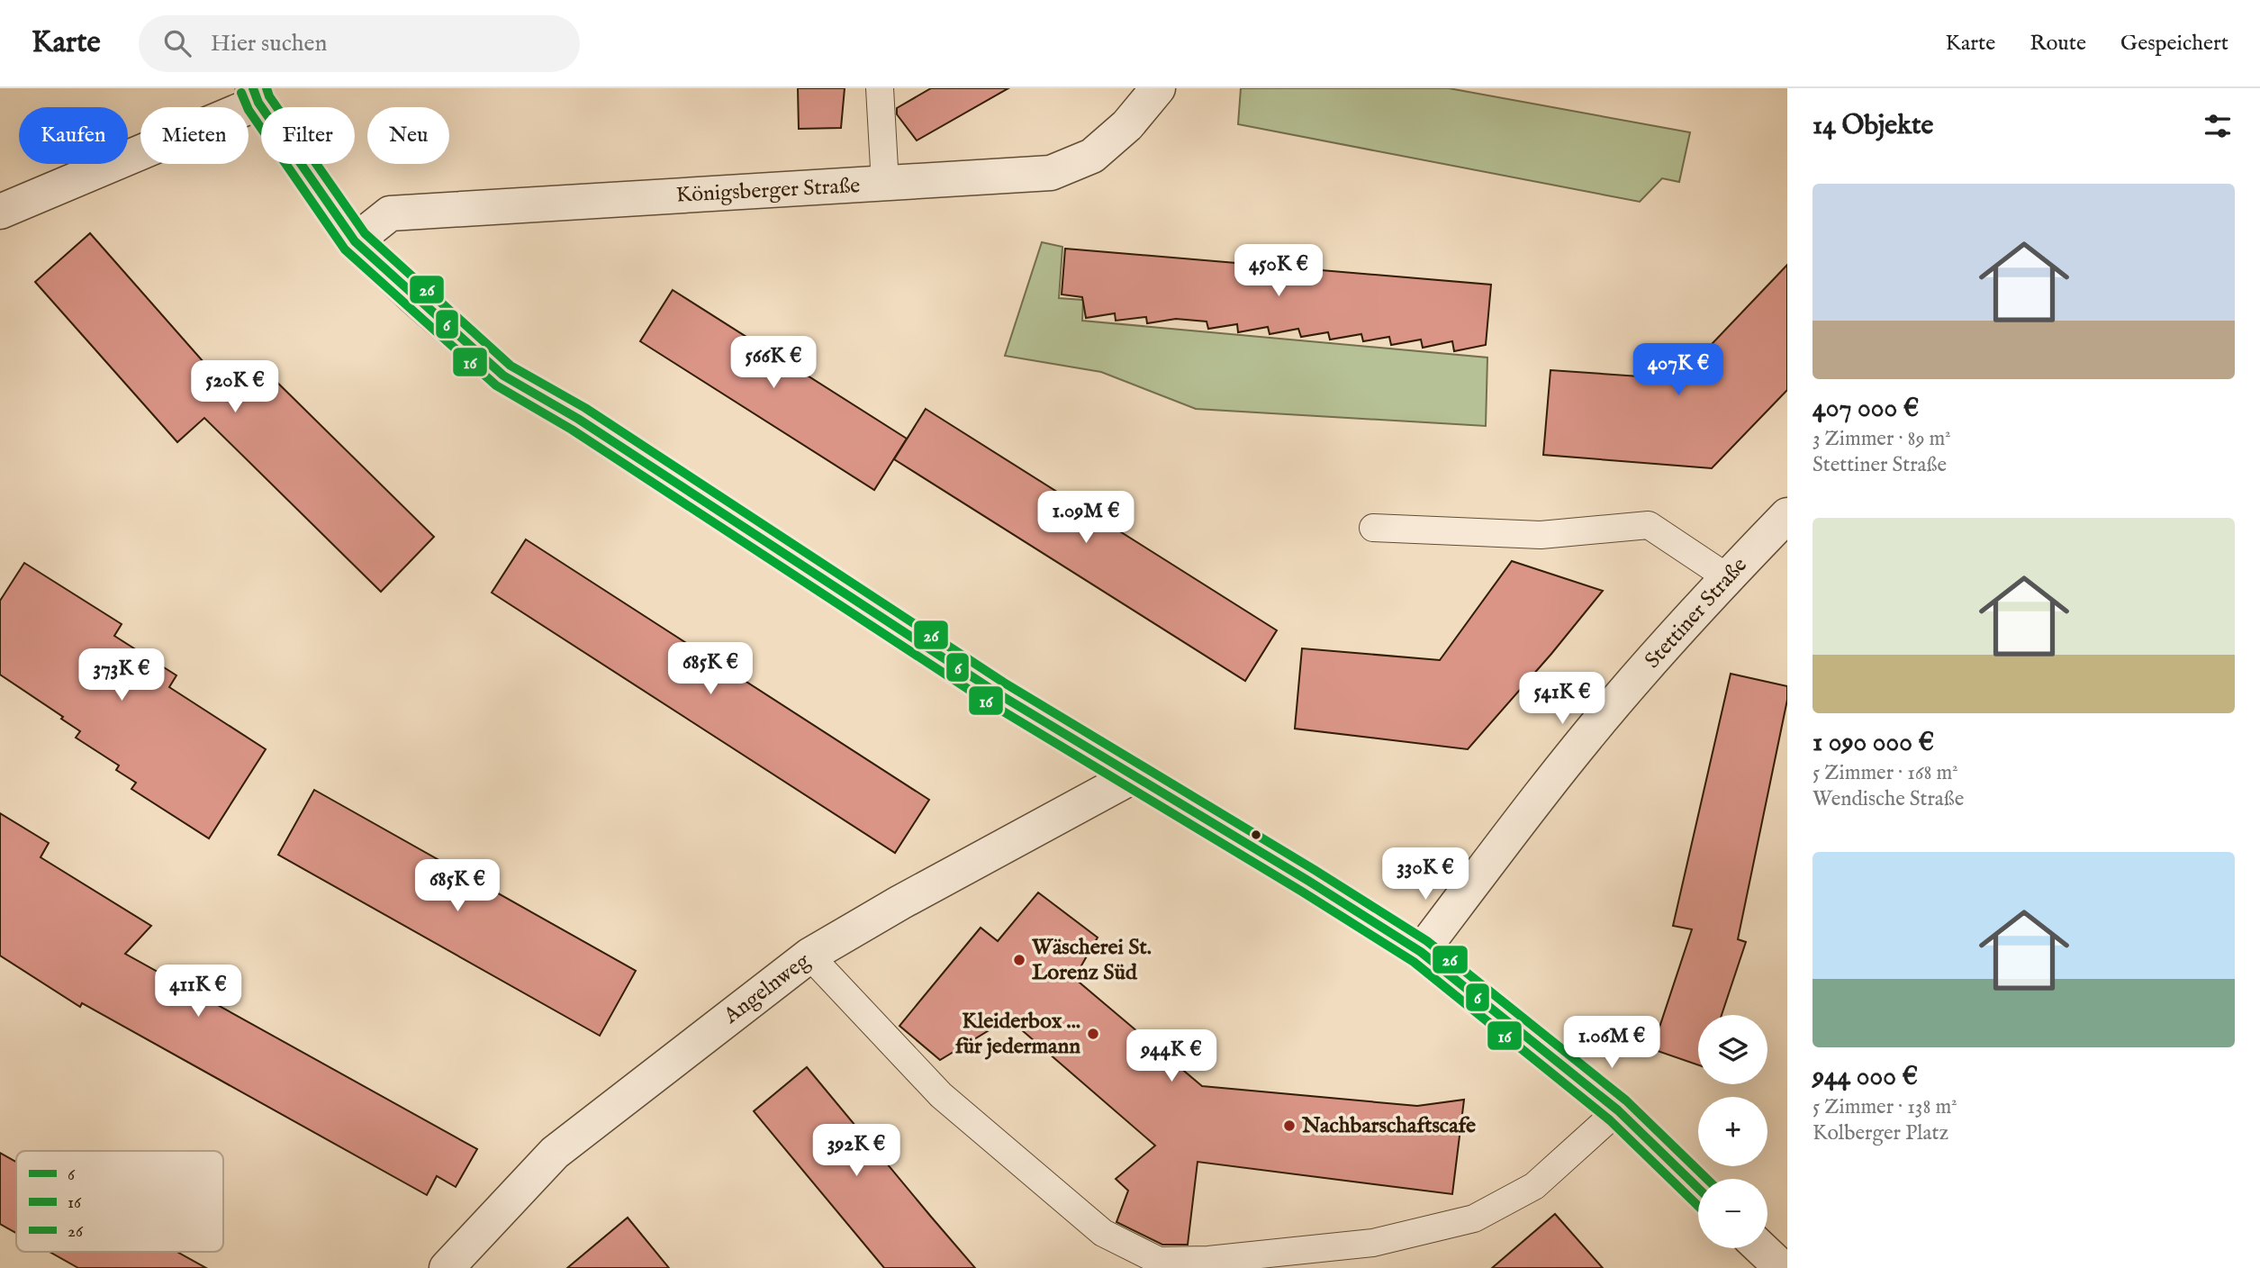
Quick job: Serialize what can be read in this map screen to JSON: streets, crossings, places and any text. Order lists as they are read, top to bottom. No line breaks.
{"streets":{"street":["Königsberger Straße","Stettiner Straße","Angelnweg"]},"places":["Wäscherei St. Lorenz Süd","Kleiderbox ... für jedermann","Nachbarschaftscafe"],"lines":["transit line 6","transit line 26","transit line 16"],"legend":["6","16","26"],"page":{"header":"Karte","search":"Hier suchen","nav":["Karte","Route","Gespeichert"],"heading":"14 Objekte","chip":["Kaufen","Mieten","Filter","Neu"],"list":[{"name":"407 000 €","note":"3 Zimmer · 89 m² · Stettiner Straße"},{"name":"1 090 000 €","note":"5 Zimmer · 168 m² · Wendische Straße"},{"name":"944 000 €","note":"5 Zimmer · 138 m² · Kolberger Platz"}],"price":["450K €","566K €","407K €","520K €","1.09M €","685K €","373K €","541K €","330K €","685K €","411K €","1.06M €","944K €","392K €"],"map_buttons":["+","−"]}}
